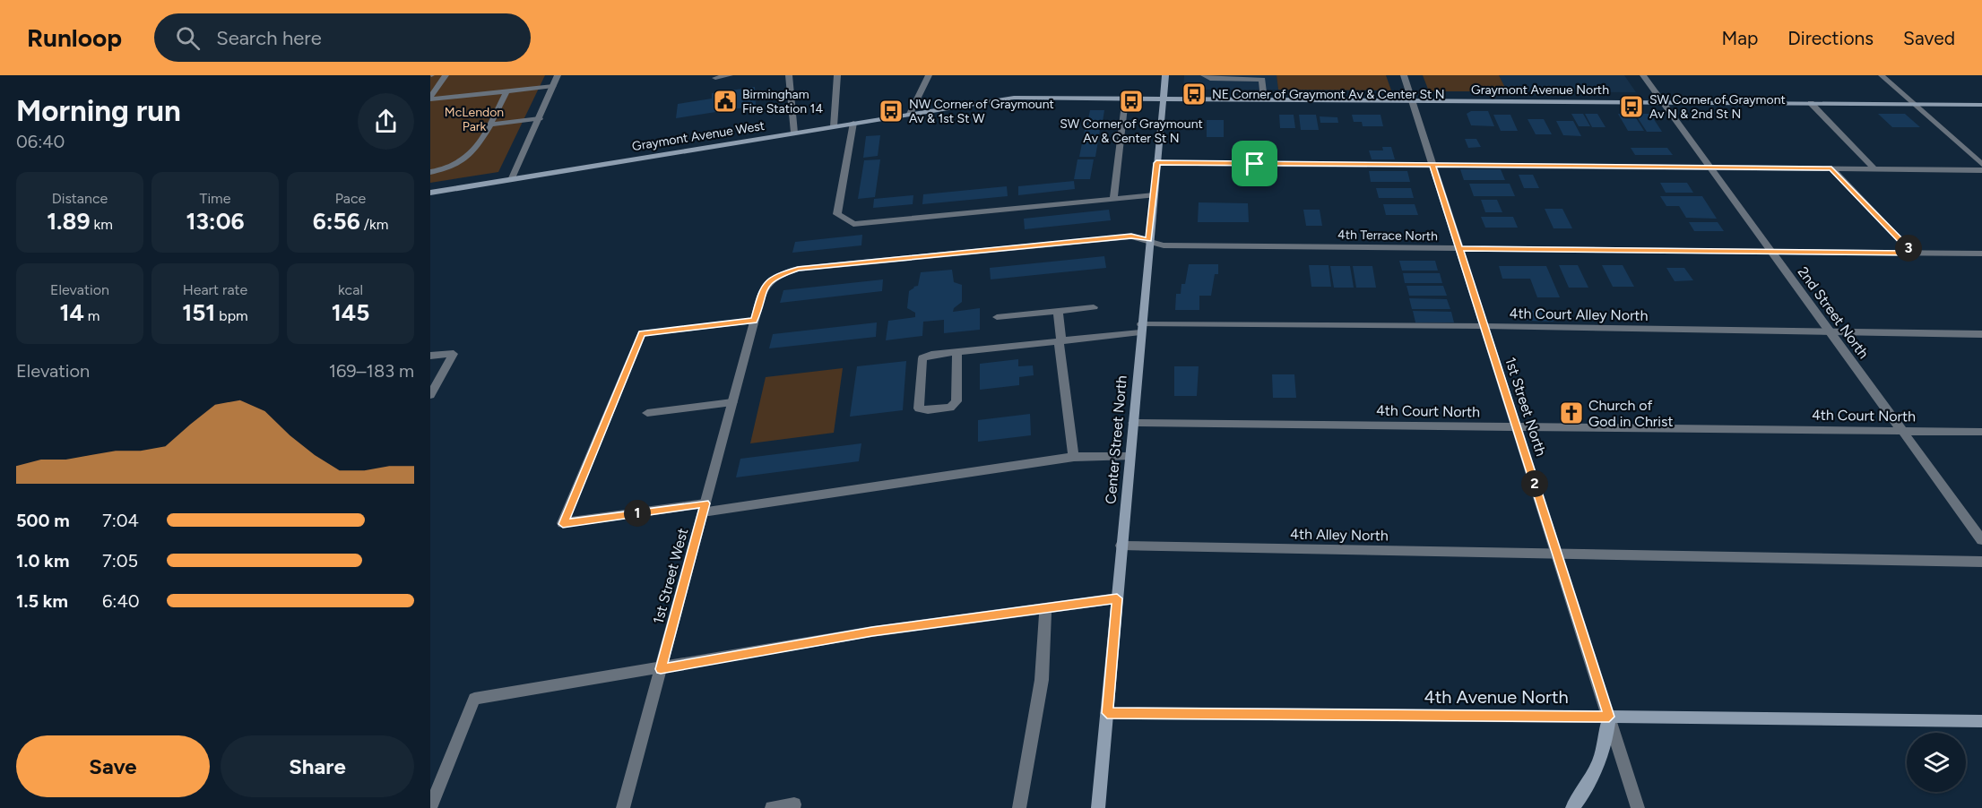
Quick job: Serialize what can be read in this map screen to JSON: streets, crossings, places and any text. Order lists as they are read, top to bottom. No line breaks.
{"streets":{"main road":["Graymont Avenue North","Graymont Avenue West","Center Street North","4th Avenue North"],"street":["4th Terrace North","2nd Street North","4th Court Alley North","1st Street North","4th Court North","4th Alley North","1st Street West"]},"crossings":[["Graymont Avenue North","Graymont Avenue West"],["Graymont Avenue North","2nd Street North"],["Graymont Avenue North","1st Street North"],["Graymont Avenue North","Center Street North"],["Graymont Avenue West","Center Street North"],["4th Terrace North","2nd Street North"],["4th Terrace North","1st Street North"],["4th Terrace North","Center Street North"],["4th Terrace North","1st Street West"],["2nd Street North","4th Court Alley North"],["2nd Street North","4th Court North"],["4th Court Alley North","1st Street North"],["4th Court Alley North","Center Street North"],["1st Street North","4th Court North"],["1st Street North","4th Alley North"],["1st Street North","4th Avenue North"],["4th Court North","Center Street North"],["Center Street North","4th Alley North"],["Center Street North","4th Avenue North"]],"parks":["McLendon Park"],"places":{"bus stop":["NE Corner of Graymont Av & Center St N","SW Corner of Graymount Av & Center St N","SW Corner of Graymont Av N & 2nd St N","NW Corner of Graymount Av & 1st St W"],"public building":["Birmingham Fire Station 14"],"church":["Church of God in Christ"]},"page":{"header":"Runloop","search":"Search here","nav":["Map","Directions","Saved"],"heading":["Morning run","06:40"],"stats":[["Distance","1.89 km"],["Time","13:06"],["Pace","6:56 /km"],["Elevation","14 m"],["Heart rate","151 bpm"],["kcal","145"]],"pins":["3","2","1"],"chart":["Elevation","169–183 m"],"list":[{"name":"500 m","note":"7:04"},{"name":"1.0 km","note":"7:05"},{"name":"1.5 km","note":"6:40"}],"buttons":["Save","Share"]}}
